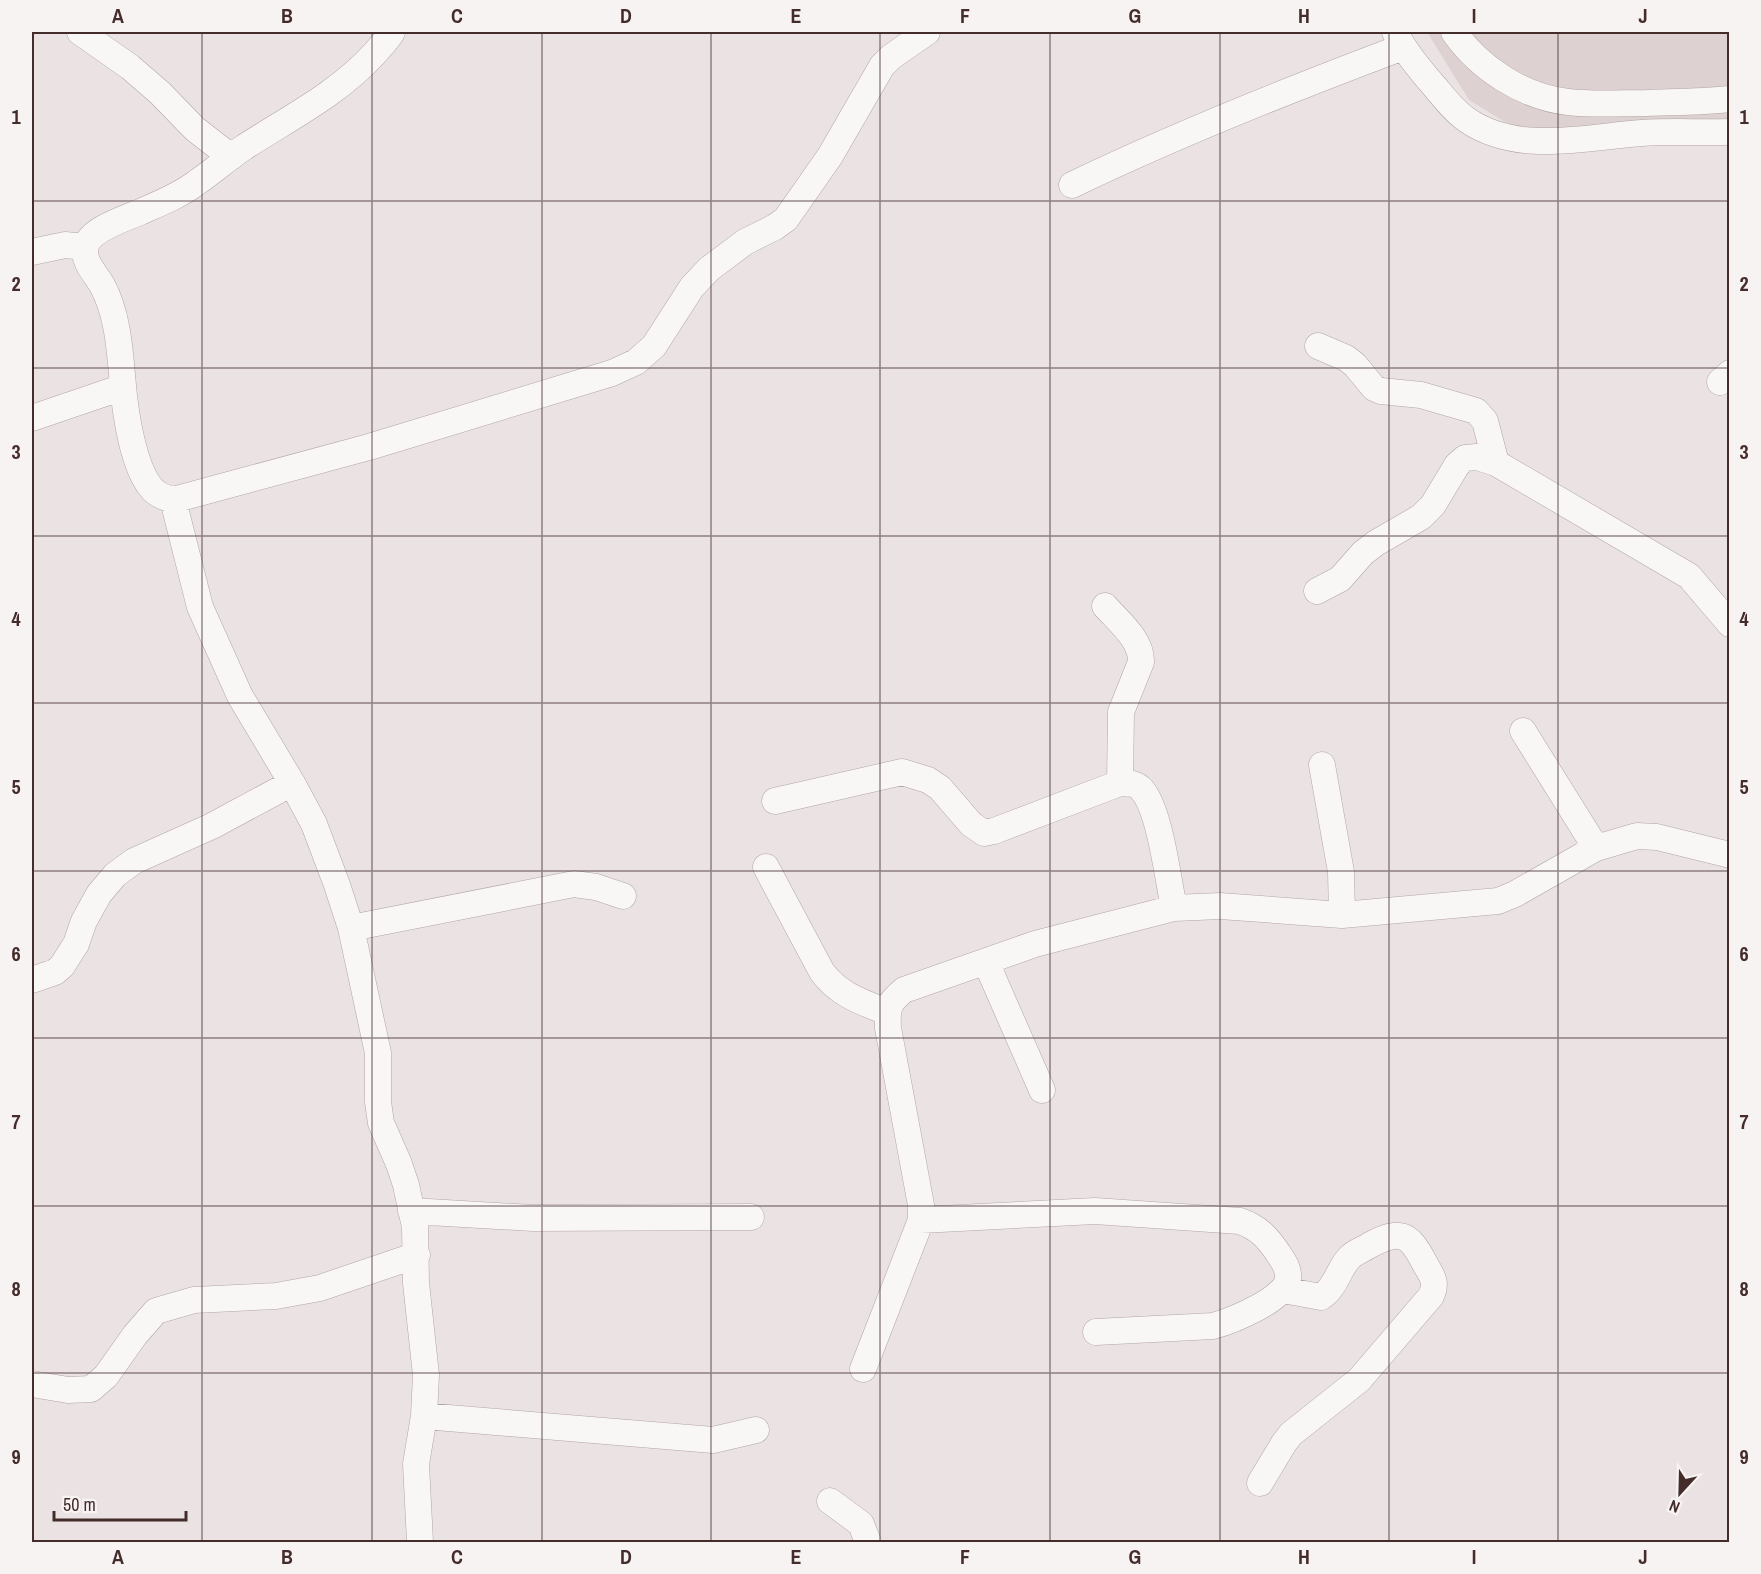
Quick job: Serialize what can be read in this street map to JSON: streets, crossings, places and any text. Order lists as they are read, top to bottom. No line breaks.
{"scale_bar":"50 m","north":"bottom","grid":{"columns":["A","B","C","D","E","F","G","H","I","J"],"rows":["1","2","3","4","5","6","7","8","9"]}}
